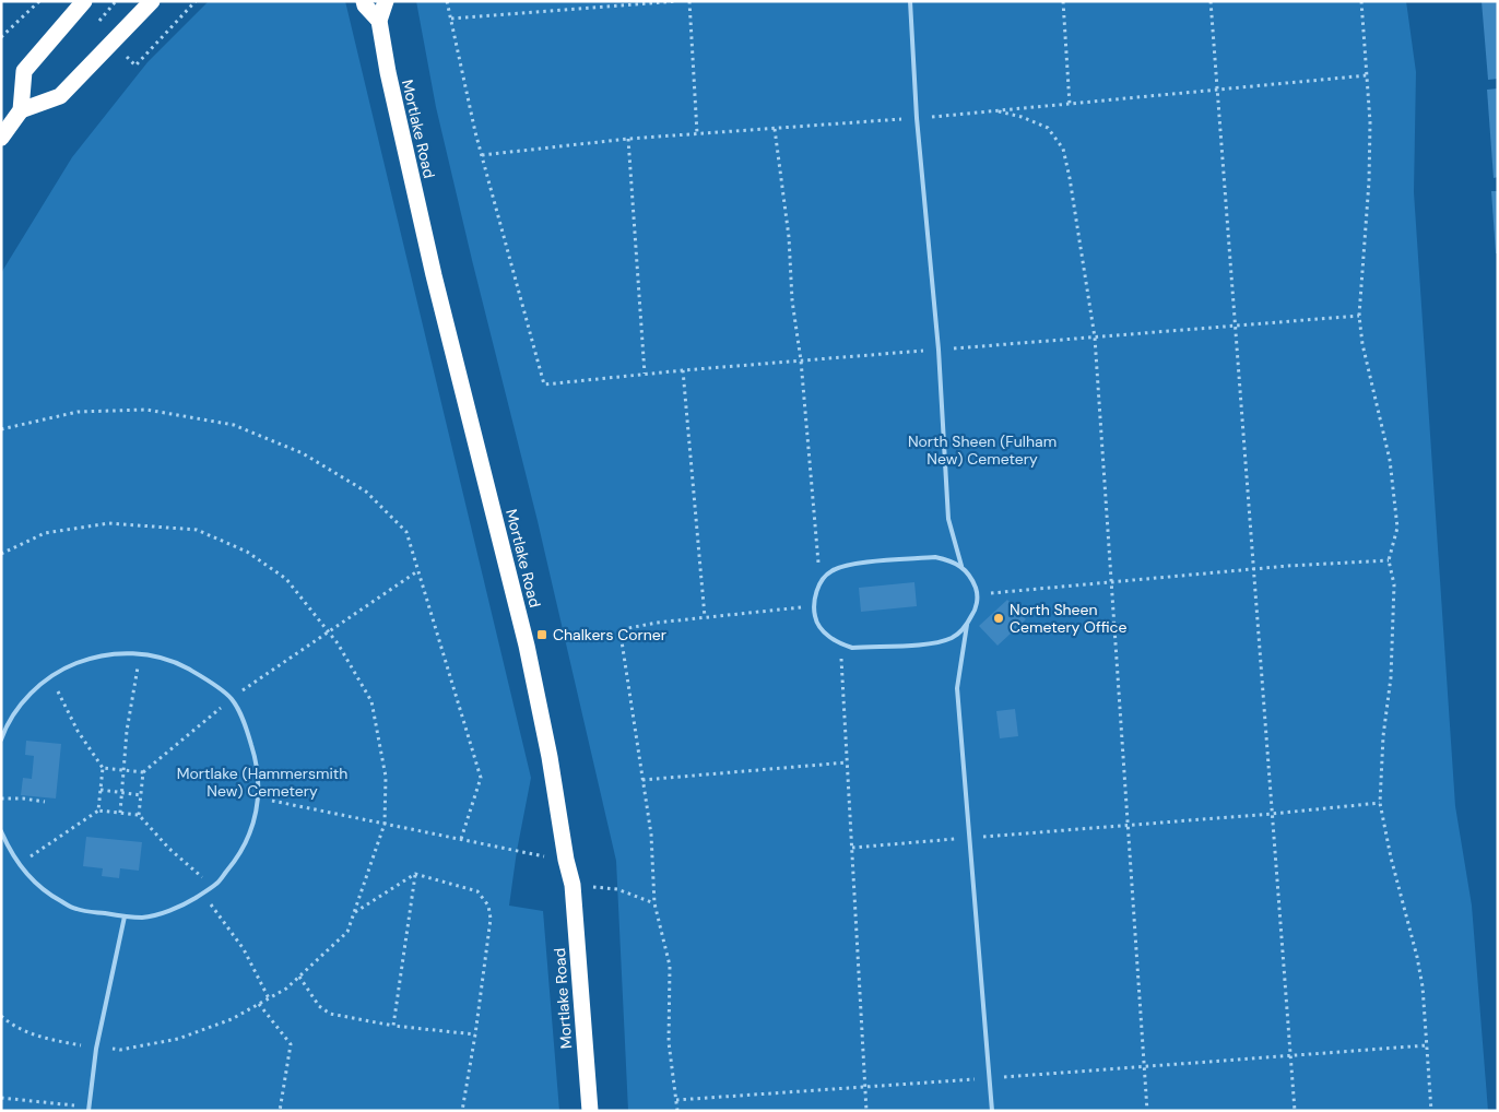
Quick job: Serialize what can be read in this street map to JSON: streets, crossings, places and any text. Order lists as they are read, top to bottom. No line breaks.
{"streets":{"highway":["Mortlake Road"]},"parks":["North Sheen (Fulham New) Cemetery","Mortlake (Hammersmith New) Cemetery"],"places":{"other":["North Sheen Cemetery Office"],"transit":["Chalkers Corner"]}}
